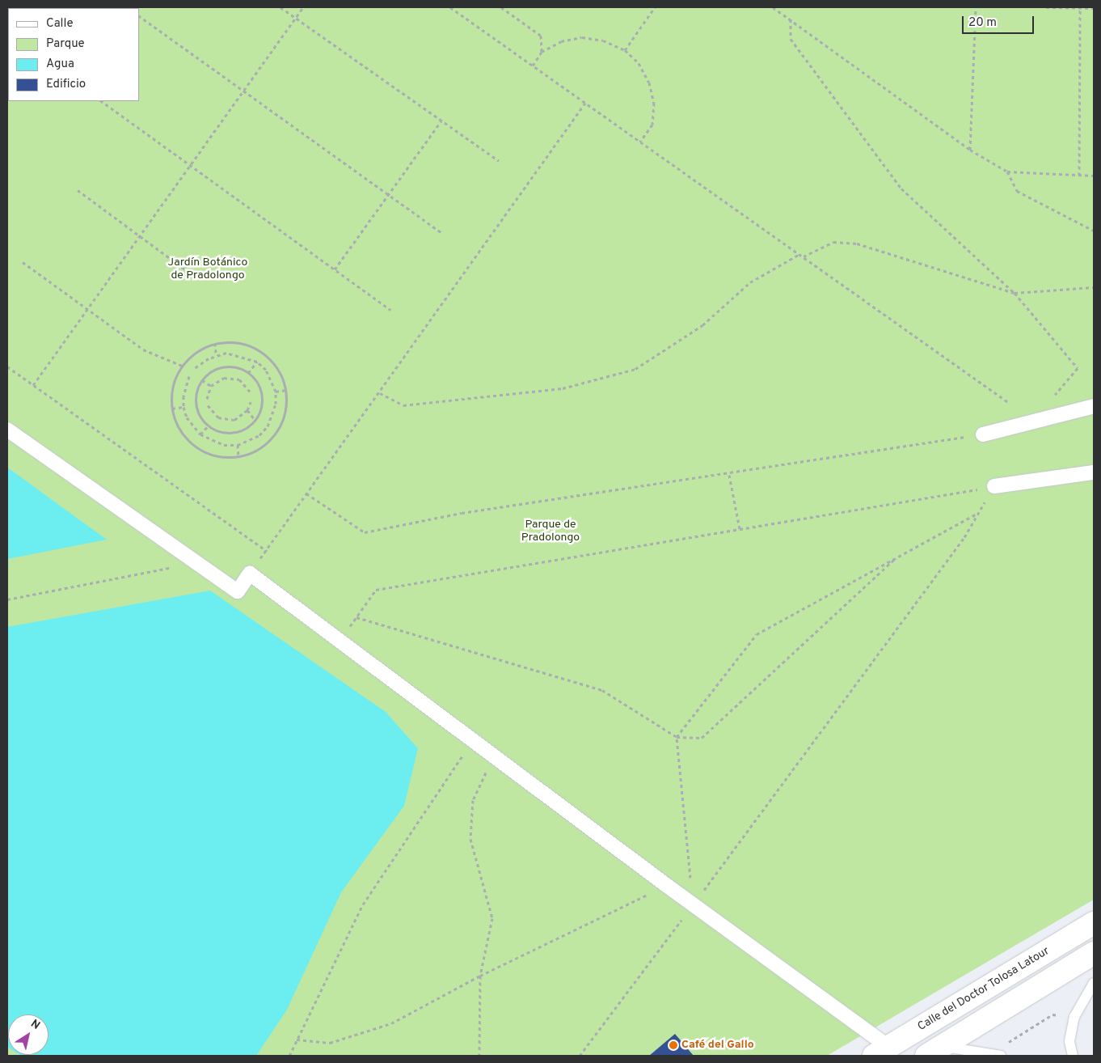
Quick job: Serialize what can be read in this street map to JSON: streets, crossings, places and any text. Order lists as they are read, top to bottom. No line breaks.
{"streets":{"street":["Calle del Doctor Tolosa Latour"]},"parks":["Jardín Botánico de Pradolongo","Parque de Pradolongo"],"places":["Café del Gallo"],"legend":["Calle","Parque","Agua","Edificio"],"scale_bar":"20 m","north":"top right"}
